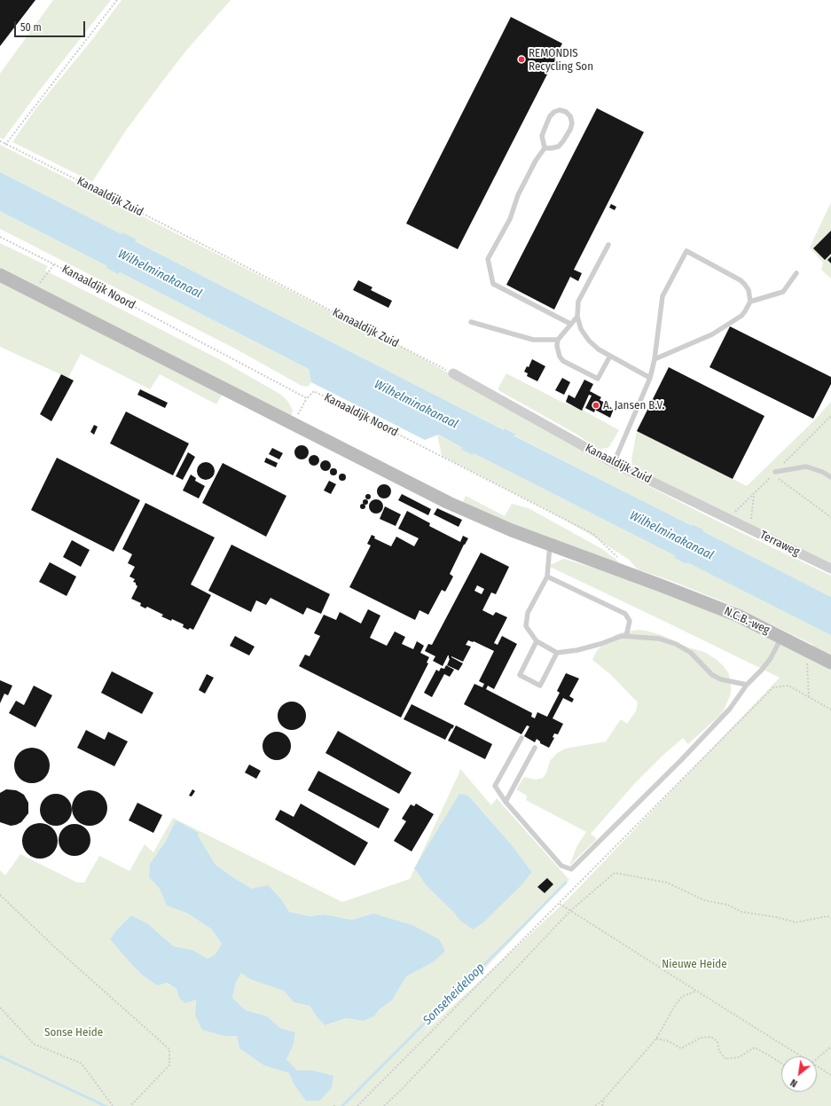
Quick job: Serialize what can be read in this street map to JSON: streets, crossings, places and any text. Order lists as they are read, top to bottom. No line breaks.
{"streets":{"street":["Kanaaldijk Zuid","Terraweg","N.C.B.-weg"],"path":["Kanaaldijk Noord"]},"crossings":[["Kanaaldijk Zuid","Terraweg"]],"water":["Wilhelminakanaal","Sonseheideloop"],"parks":["Nieuwe Heide","Sonse Heide"],"places":["REMONDIS Recycling Son","A. Jansen B.V."],"scale_bar":"50 m","north":"bottom left"}
